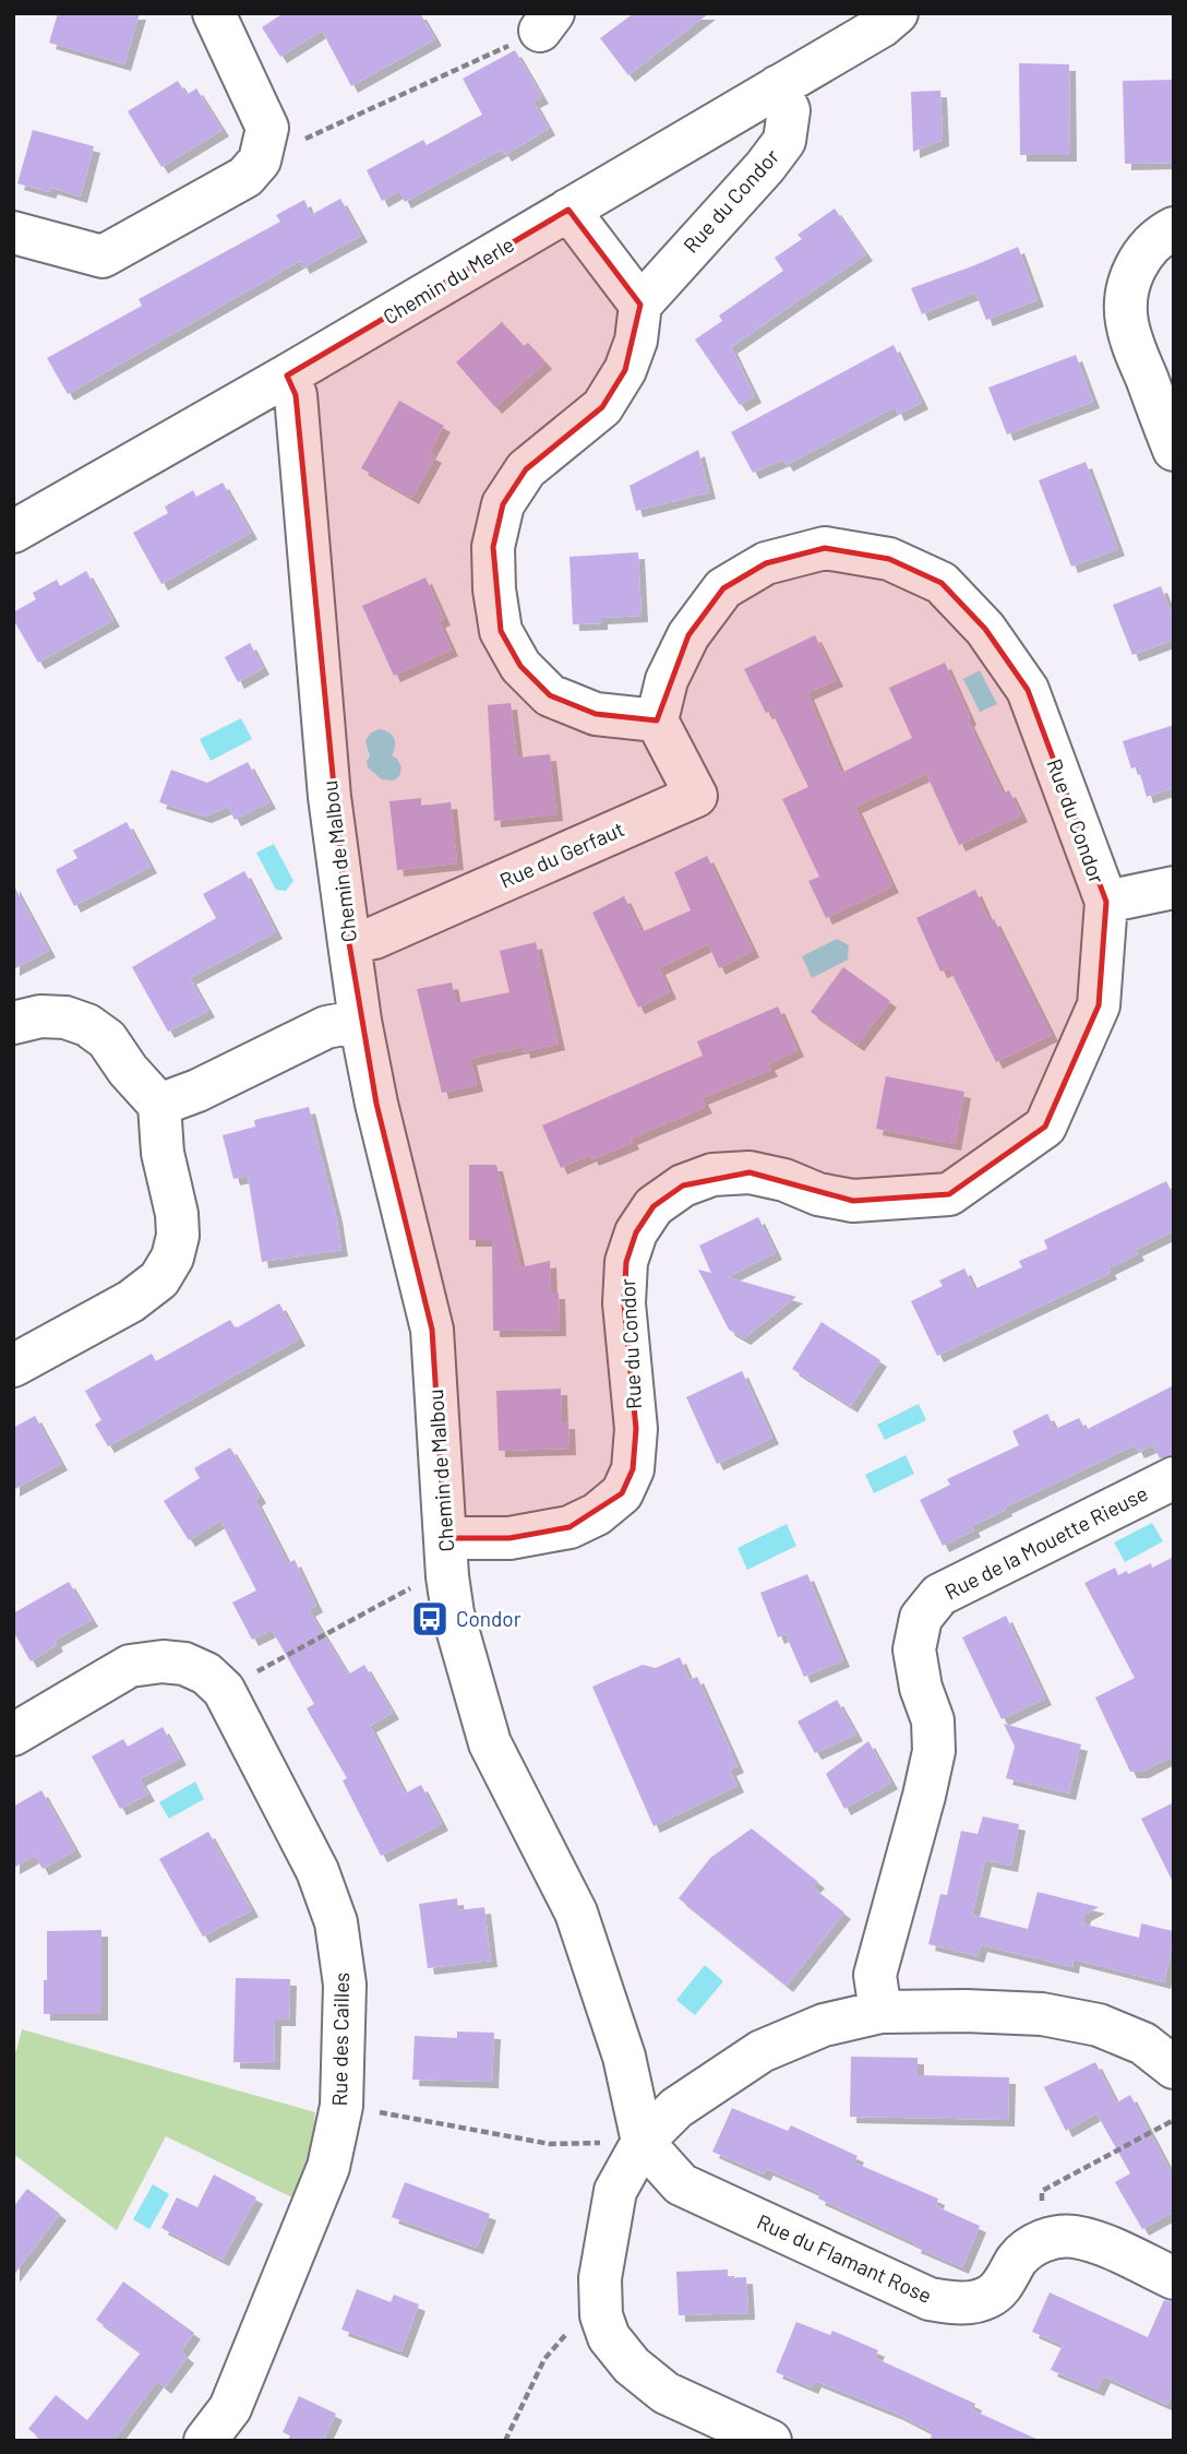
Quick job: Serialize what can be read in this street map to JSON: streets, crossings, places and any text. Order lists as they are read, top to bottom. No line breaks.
{"streets":{"street":["Rue du Condor","Chemin du Merle","Rue du Gerfaut","Chemin de Malbou","Rue de la Mouette Rieuse","Rue des Cailles","Rue du Flamant Rose"]},"crossings":[["Rue du Condor","Chemin du Merle"],["Rue du Condor","Rue du Gerfaut"],["Rue du Condor","Chemin de Malbou"],["Chemin du Merle","Chemin de Malbou"],["Rue du Gerfaut","Chemin de Malbou"],["Chemin de Malbou","Rue du Flamant Rose"]],"places":{"bus stop":["Condor"]}}
